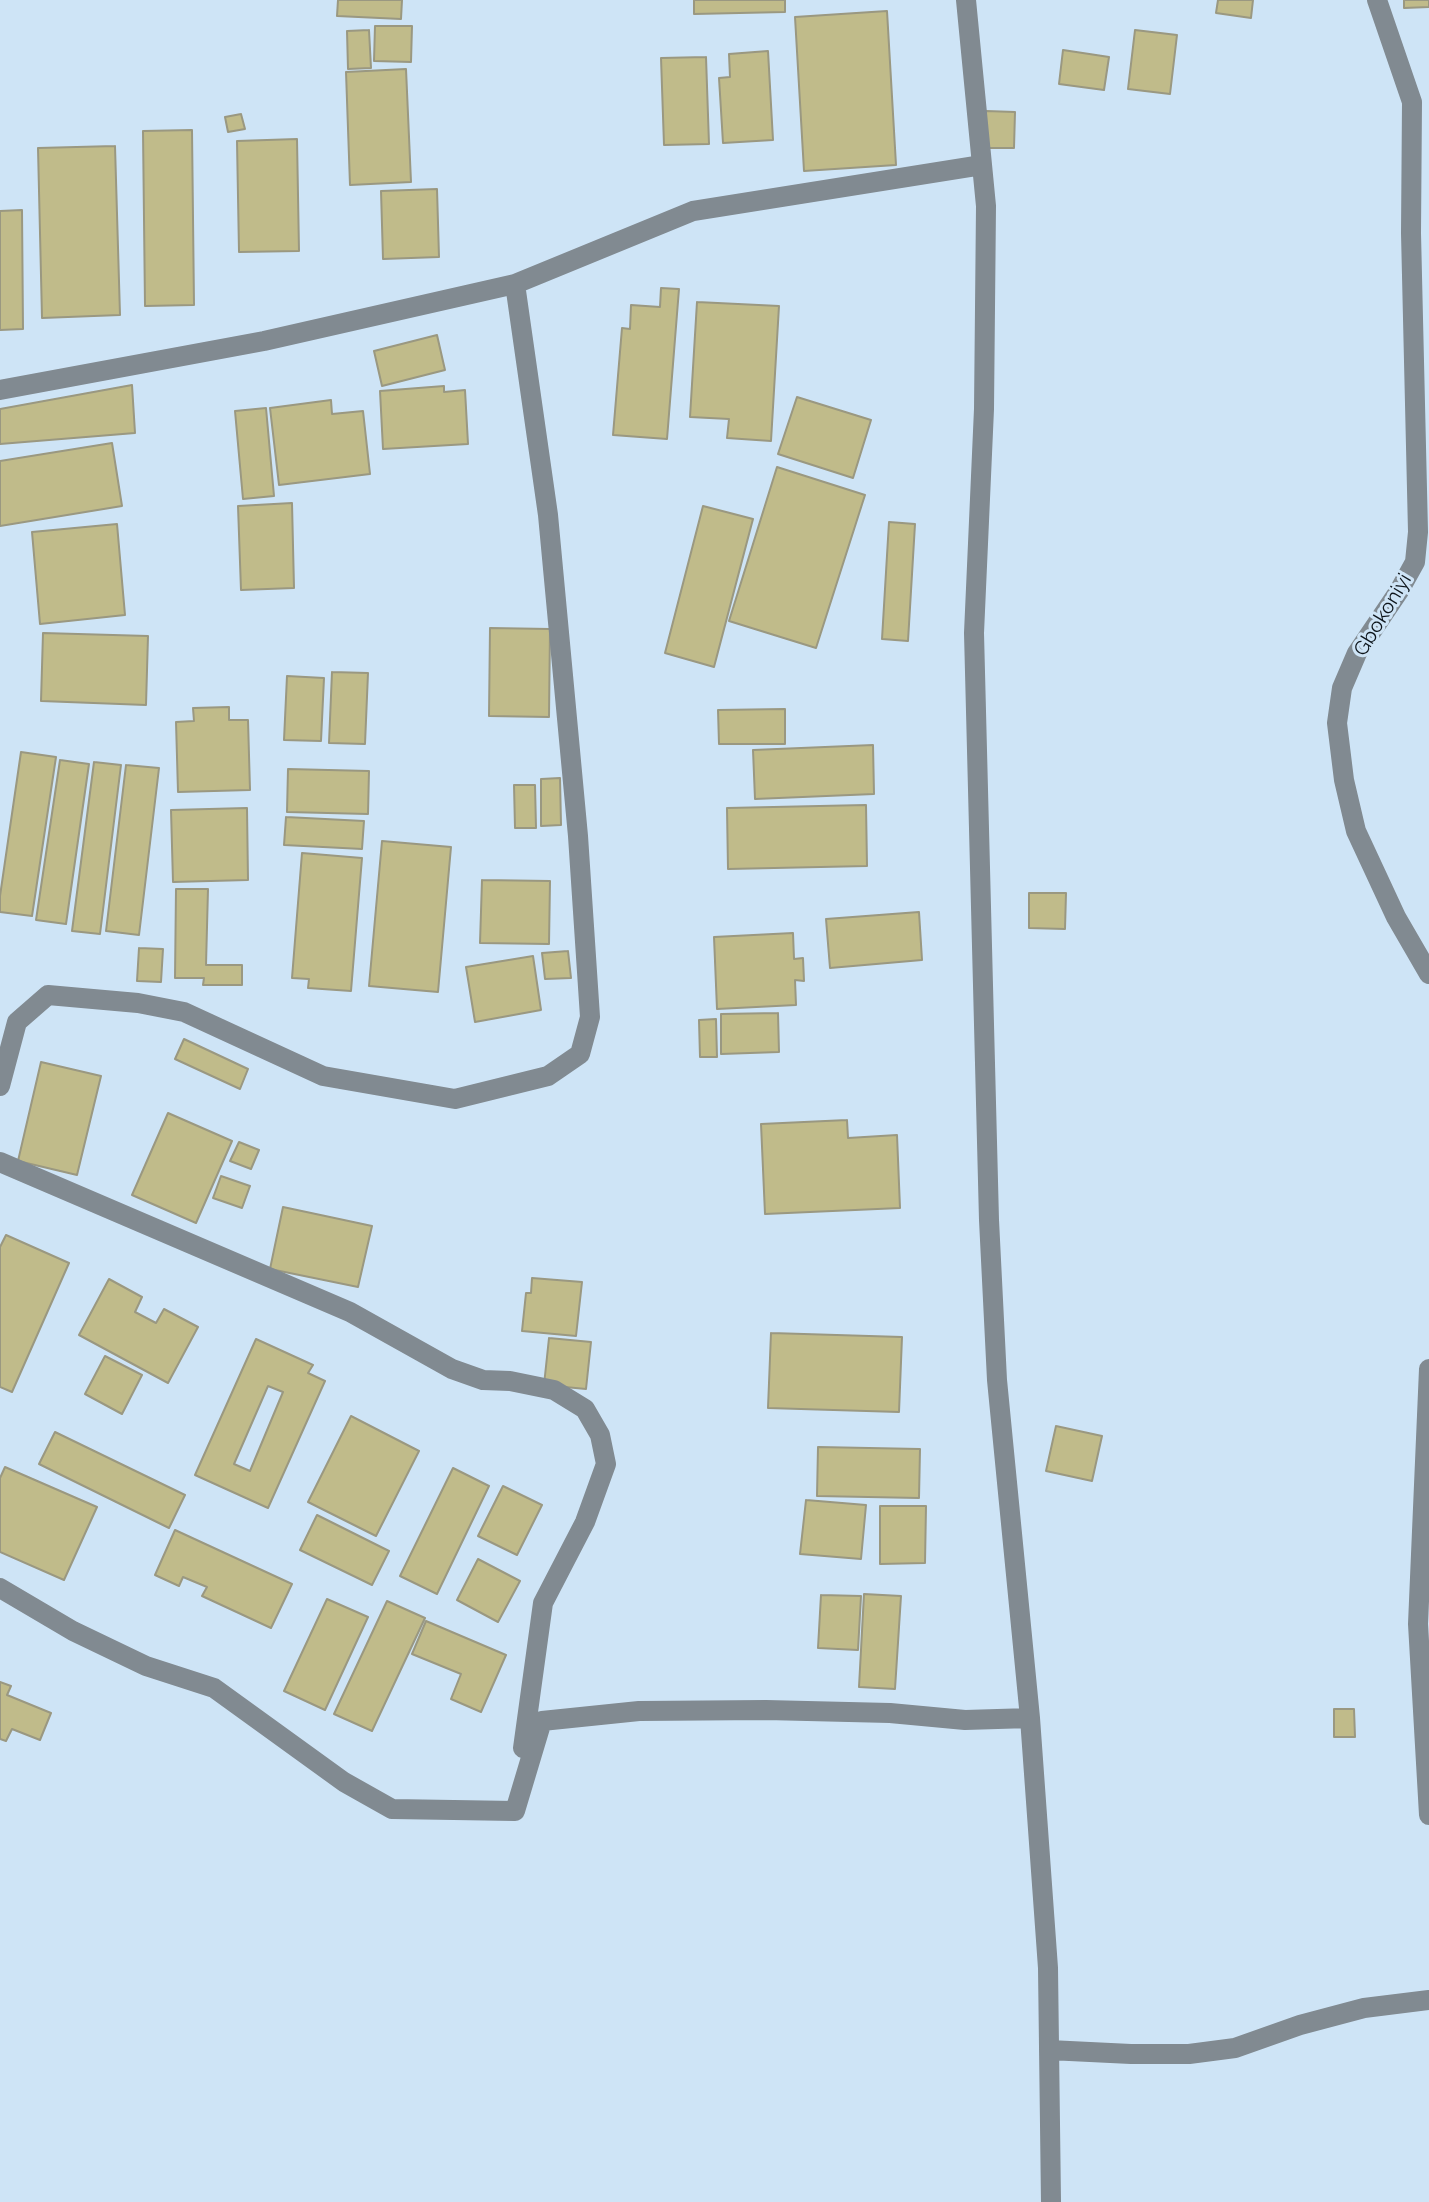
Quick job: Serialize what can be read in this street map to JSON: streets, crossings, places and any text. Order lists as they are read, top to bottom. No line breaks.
{"streets":{"street":["Gbokoniyi"]}}
